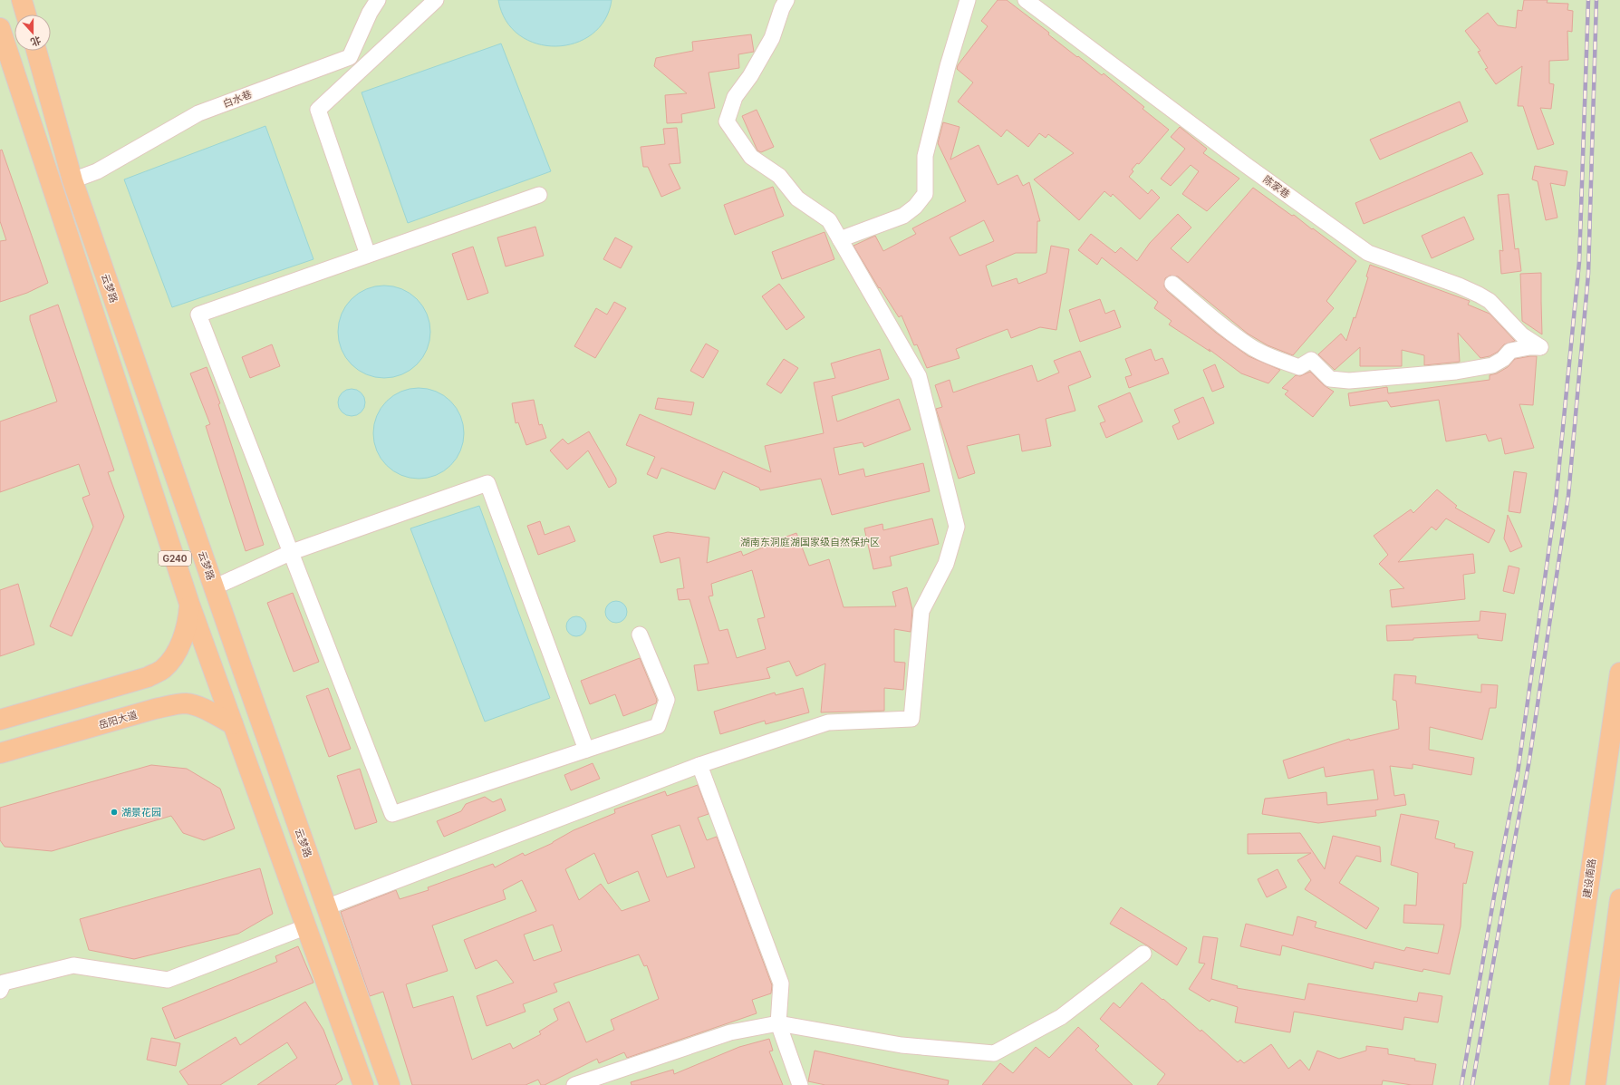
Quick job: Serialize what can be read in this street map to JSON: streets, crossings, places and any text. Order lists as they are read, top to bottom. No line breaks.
{"streets":{"main road":["云梦路","G240","岳阳大道","建设南路"],"street":["白水巷","陈家巷"]},"crossings":[["白水巷","云梦路"],["G240","岳阳大道"]],"parks":["湖南东洞庭湖国家级自然保护区"],"places":["湖景花园"],"north":"bottom"}
